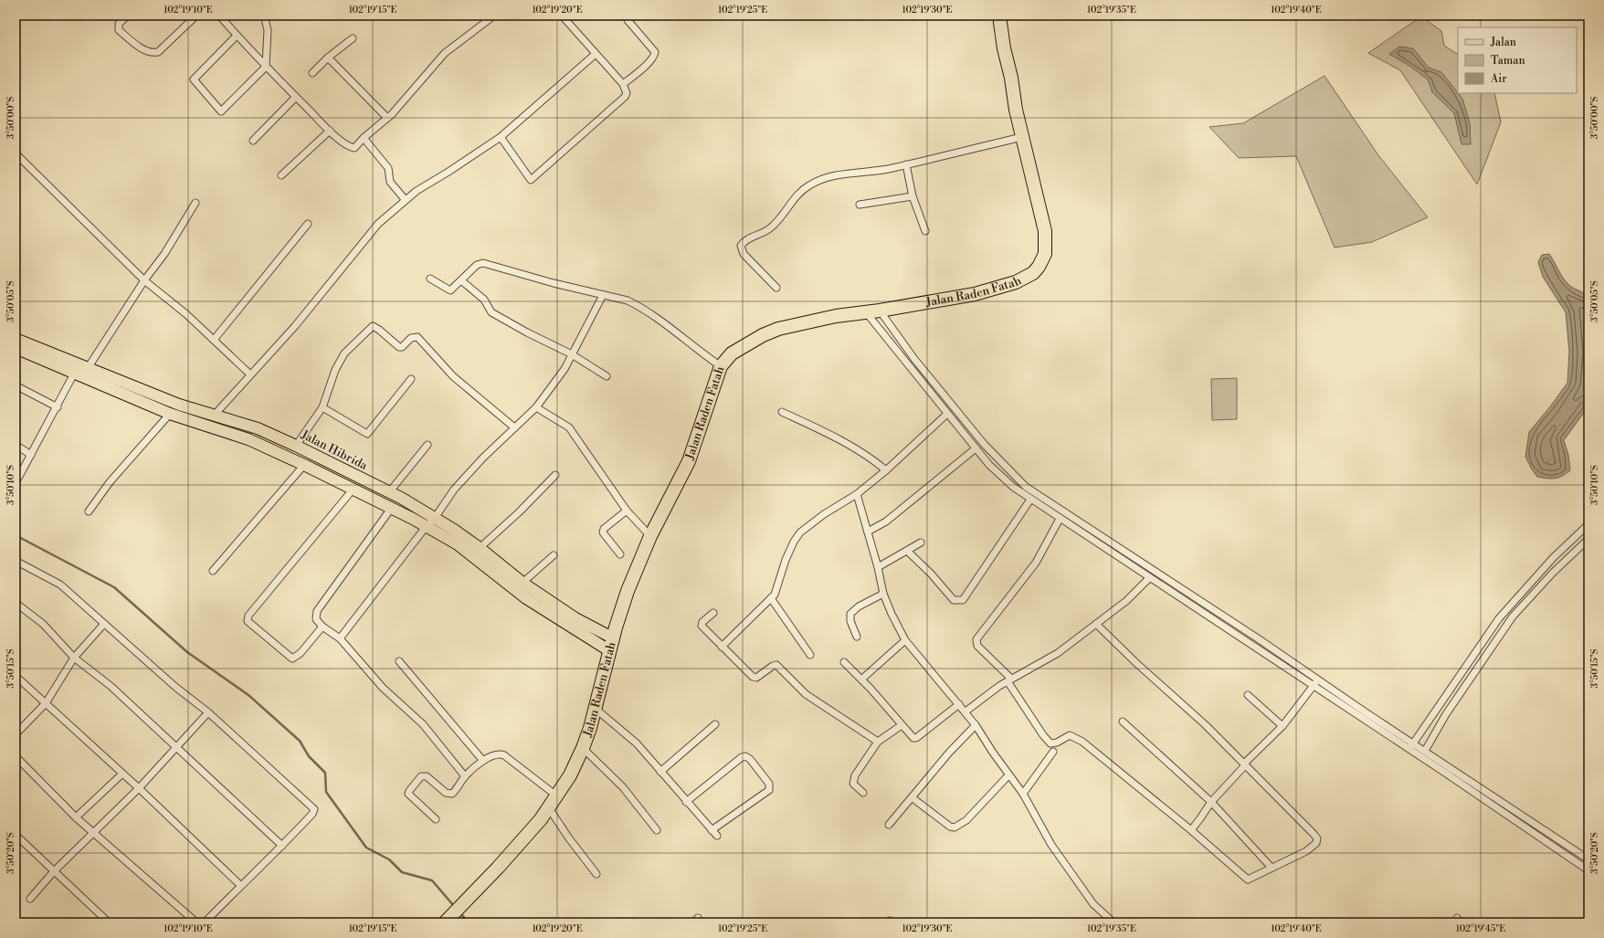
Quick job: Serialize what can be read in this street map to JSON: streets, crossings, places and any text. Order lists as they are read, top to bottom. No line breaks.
{"streets":{"highway":["Jalan Raden Fatah"],"main road":["Jalan Hibrida"]},"crossings":[["Jalan Raden Fatah","Jalan Hibrida"]],"legend":["Jalan","Taman","Air"],"coordinates":["102°19'10\"E","102°19'15\"E","102°19'20\"E","102°19'25\"E","102°19'30\"E","102°19'35\"E","102°19'40\"E","3°50'00\"S","3°50'05\"S","3°50'10\"S","3°50'15\"S","3°50'20\"S","102°19'45\"E"]}
